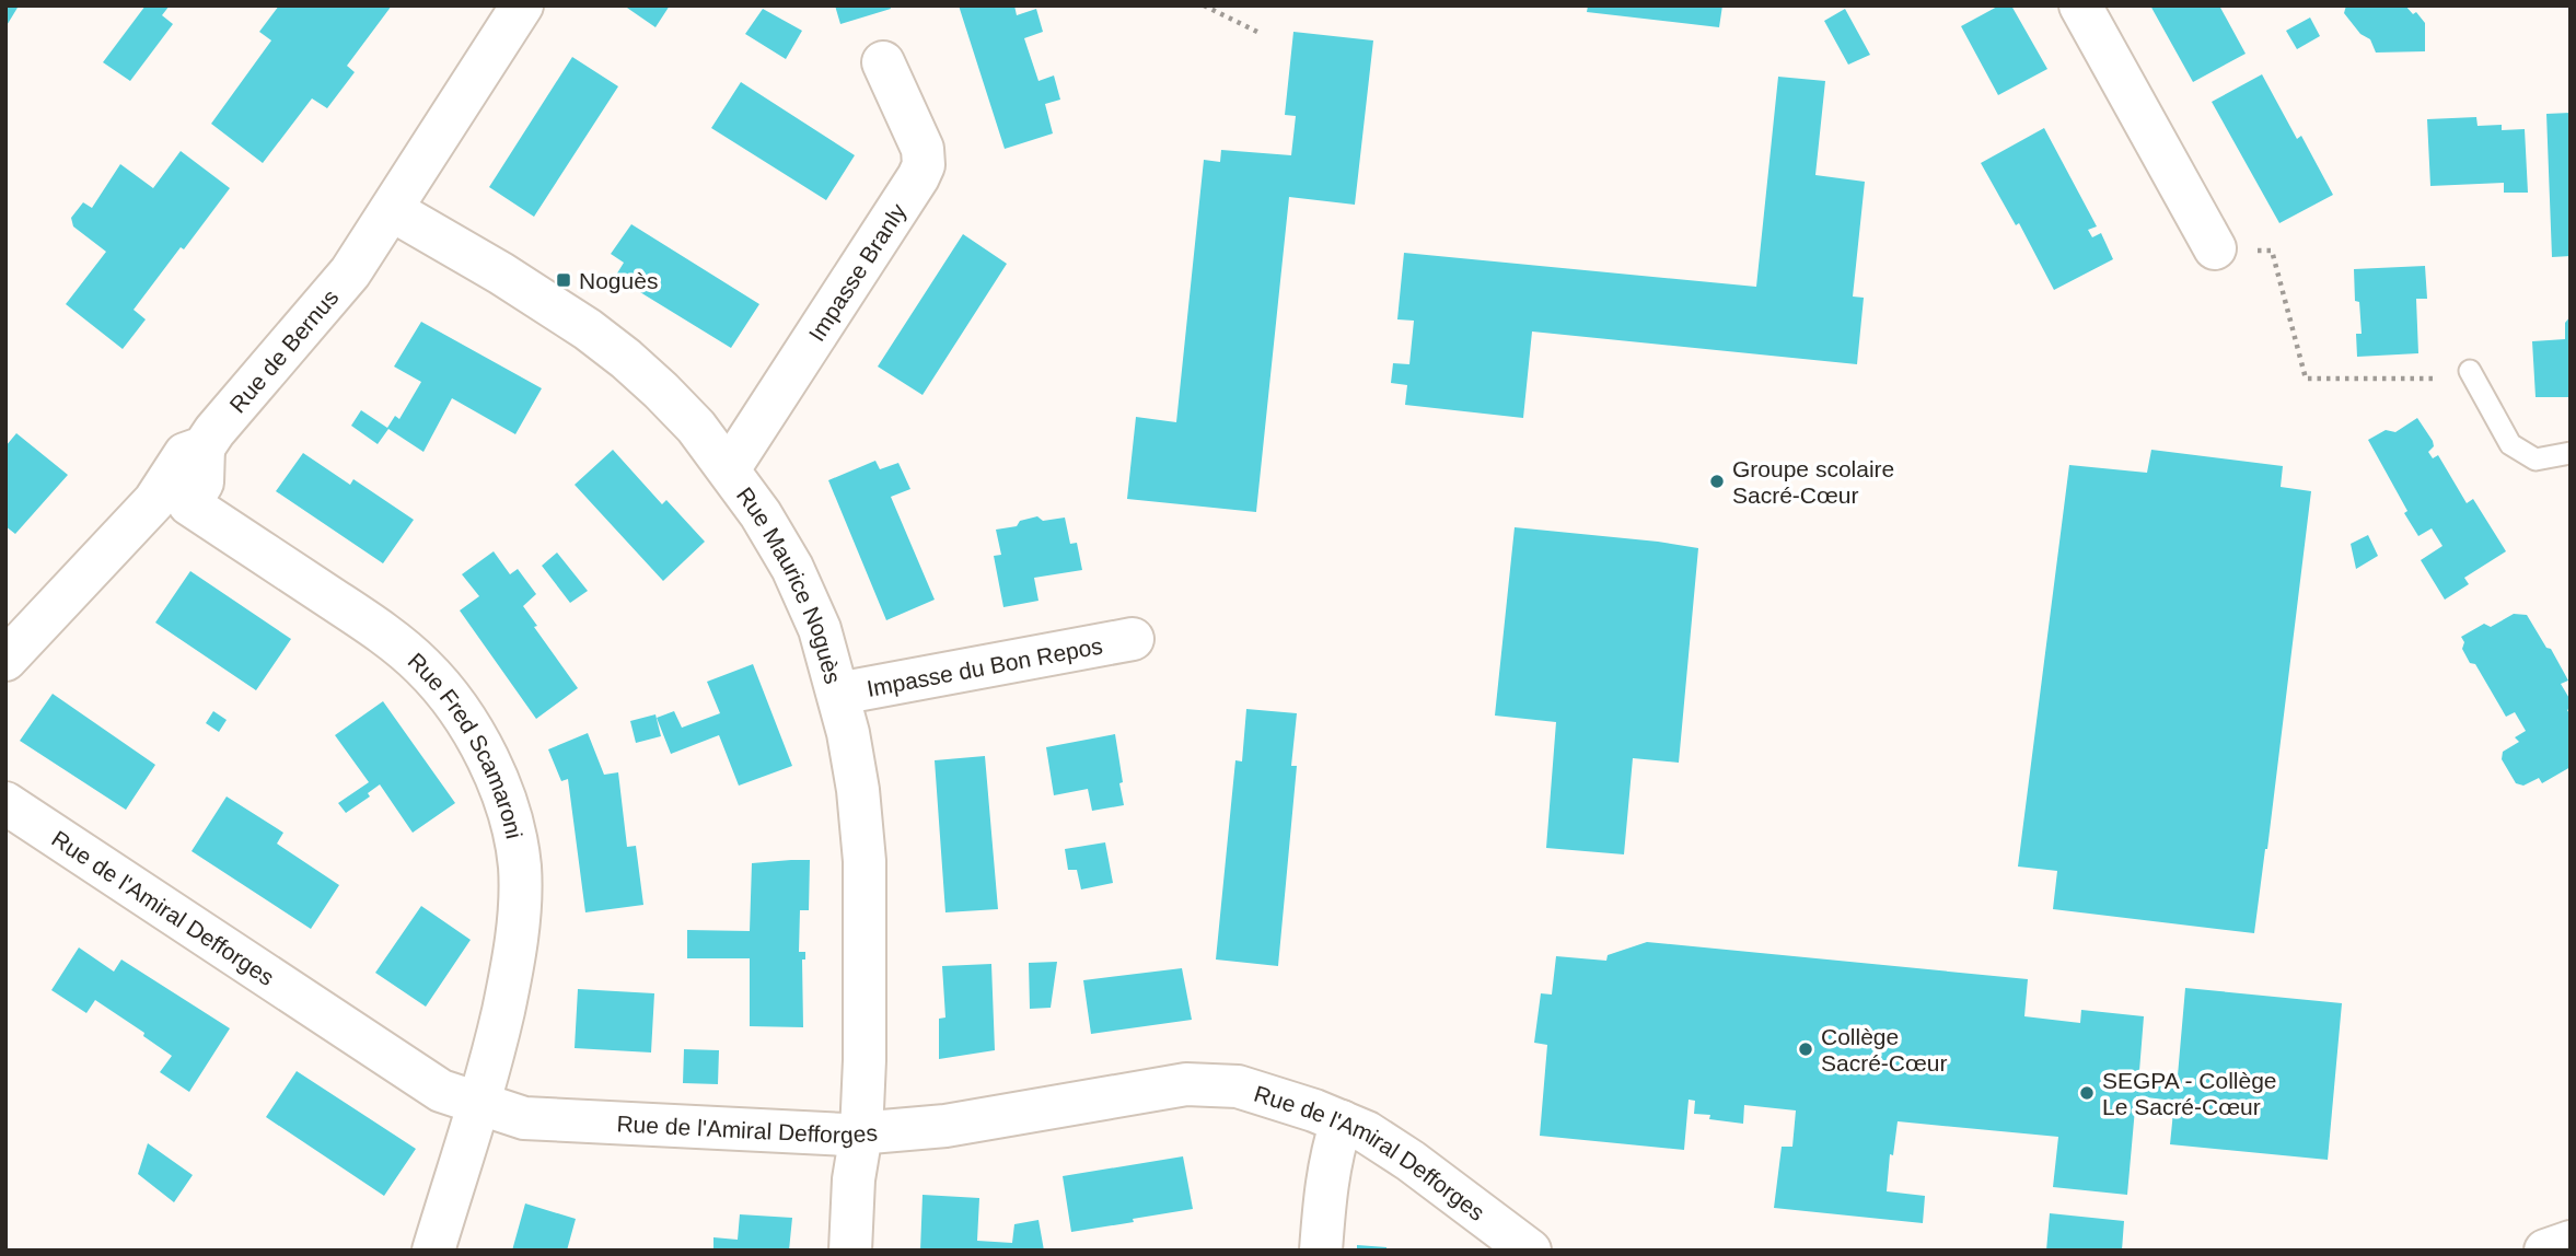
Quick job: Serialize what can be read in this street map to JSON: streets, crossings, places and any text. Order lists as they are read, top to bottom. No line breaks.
{"streets":{"street":["Impasse Branly","Rue de Bernus","Rue Maurice Noguès","Impasse du Bon Repos","Rue Fred Scamaroni","Rue de l'Amiral Defforges"]},"crossings":[["Impasse Branly","Rue Maurice Noguès"],["Rue de Bernus","Rue Maurice Noguès"],["Rue de Bernus","Rue Fred Scamaroni"],["Rue Maurice Noguès","Impasse du Bon Repos"],["Rue Maurice Noguès","Rue de l'Amiral Defforges"],["Rue Fred Scamaroni","Rue de l'Amiral Defforges"]],"places":{"transit":["Noguès"],"other":["Groupe scolaire Sacré-Cœur","Collège Sacré-Cœur","SEGPA - Collège Le Sacré-Cœur"]}}
